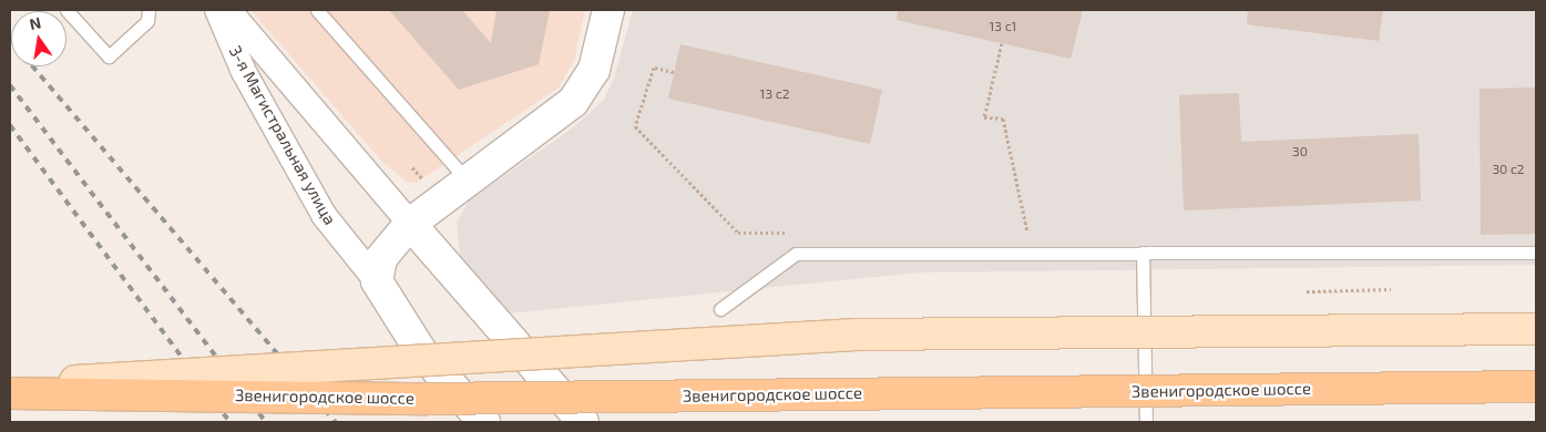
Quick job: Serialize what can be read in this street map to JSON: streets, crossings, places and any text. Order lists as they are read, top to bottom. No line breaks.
{"streets":{"main road":["Звенигородское шоссе"],"street":["3-я Магистральная улица"]},"house_numbers":["13 с1","13 с2","30","30 с2"],"north":"top"}
